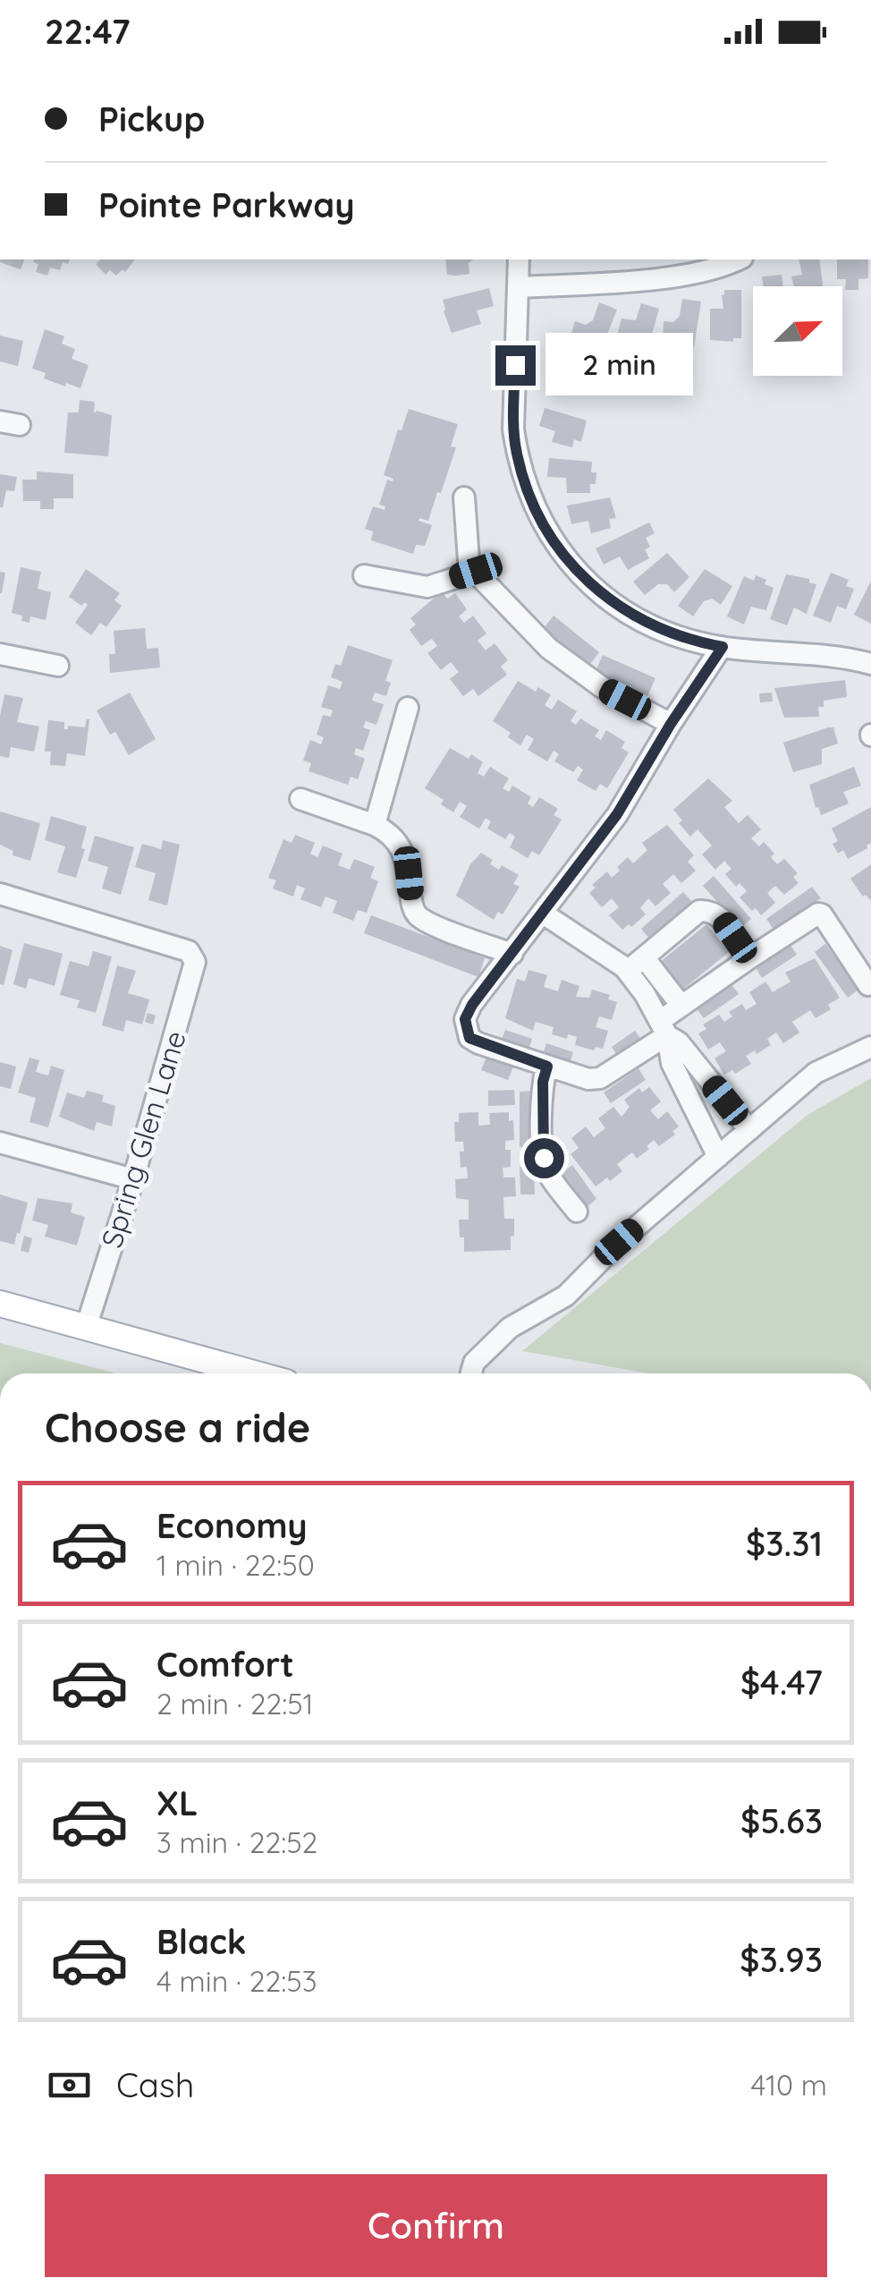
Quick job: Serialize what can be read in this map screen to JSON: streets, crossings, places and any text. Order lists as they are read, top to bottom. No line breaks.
{"streets":{"street":["Spring Glen Lane"]},"north":"top right","page":{"status":"22:47","banner":["Pickup","Pointe Parkway"],"bubble":"2 min","heading":"Choose a ride","list":[{"name":"Economy","note":"1 min · 22:50","value":"$3.31"},{"name":"Comfort","note":"2 min · 22:51","value":"$4.47"},{"name":"XL","note":"3 min · 22:52","value":"$5.63"},{"name":"Black","note":"4 min · 22:53","value":"$3.93"}],"pay":["Cash","410 m"],"buttons":"Confirm"}}
